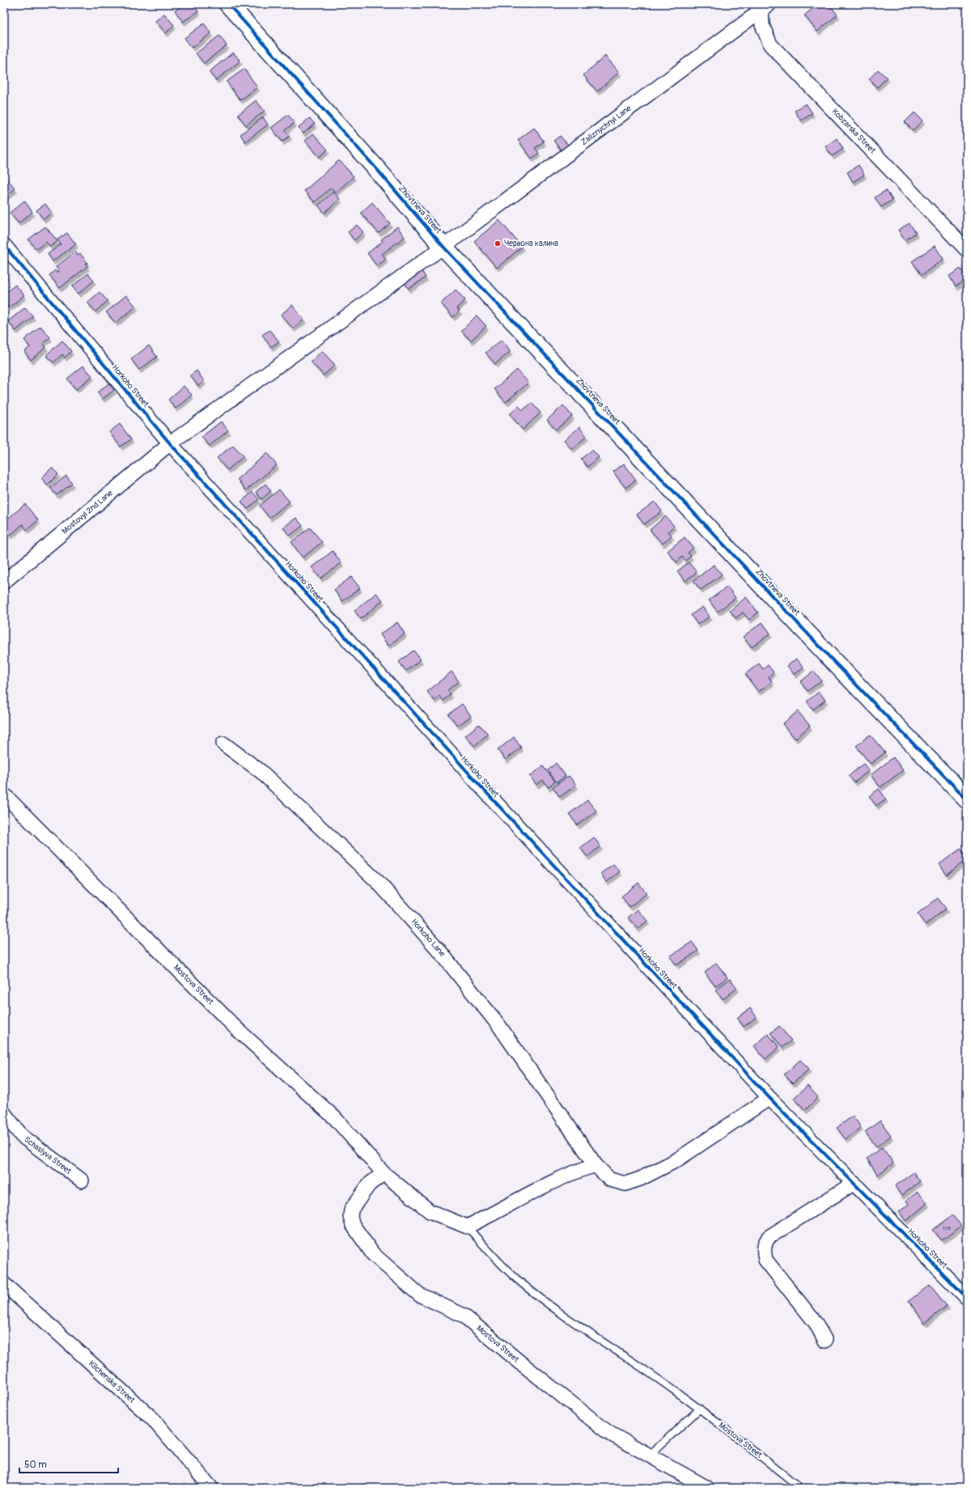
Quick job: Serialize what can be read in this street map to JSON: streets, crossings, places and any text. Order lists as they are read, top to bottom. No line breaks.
{"streets":{"street":["Zaliznychnyi Lane","Kobzarska Street","Zhovtneva Street","Horkoho Street","Mostovyi 2nd Lane","Horkoho Lane","Mostova Street","Schaslyva Street","Kilchenska Street"]},"crossings":[["Zaliznychnyi Lane","Kobzarska Street"],["Zaliznychnyi Lane","Zhovtneva Street"],["Zaliznychnyi Lane","Horkoho Street"],["Zaliznychnyi Lane","Mostovyi 2nd Lane"],["Horkoho Street","Mostovyi 2nd Lane"]],"places":["Червона калина"],"house_numbers":["119"],"scale_bar":"50 m"}
